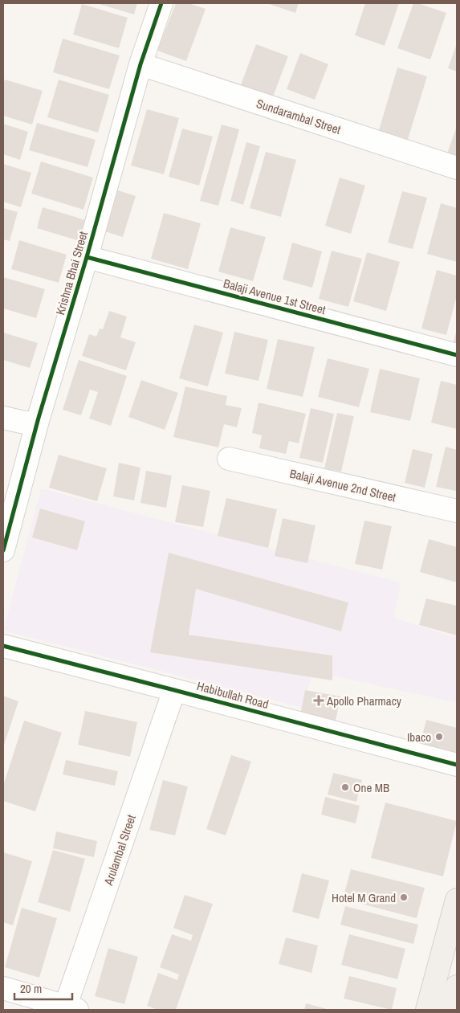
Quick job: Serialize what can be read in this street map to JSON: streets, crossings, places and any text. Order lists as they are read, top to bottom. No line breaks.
{"streets":{"street":["Sundarambal Street","Krishna Bhai Street","Balaji Avenue 1st Street","Balaji Avenue 2nd Street","Habibullah Road","Arulambal Street"]},"crossings":[["Sundarambal Street","Krishna Bhai Street"],["Krishna Bhai Street","Balaji Avenue 1st Street"],["Habibullah Road","Arulambal Street"]],"places":{"health":["Apollo Pharmacy"],"other":["Ibaco","One MB","Hotel M Grand"]},"scale_bar":"20 m"}
